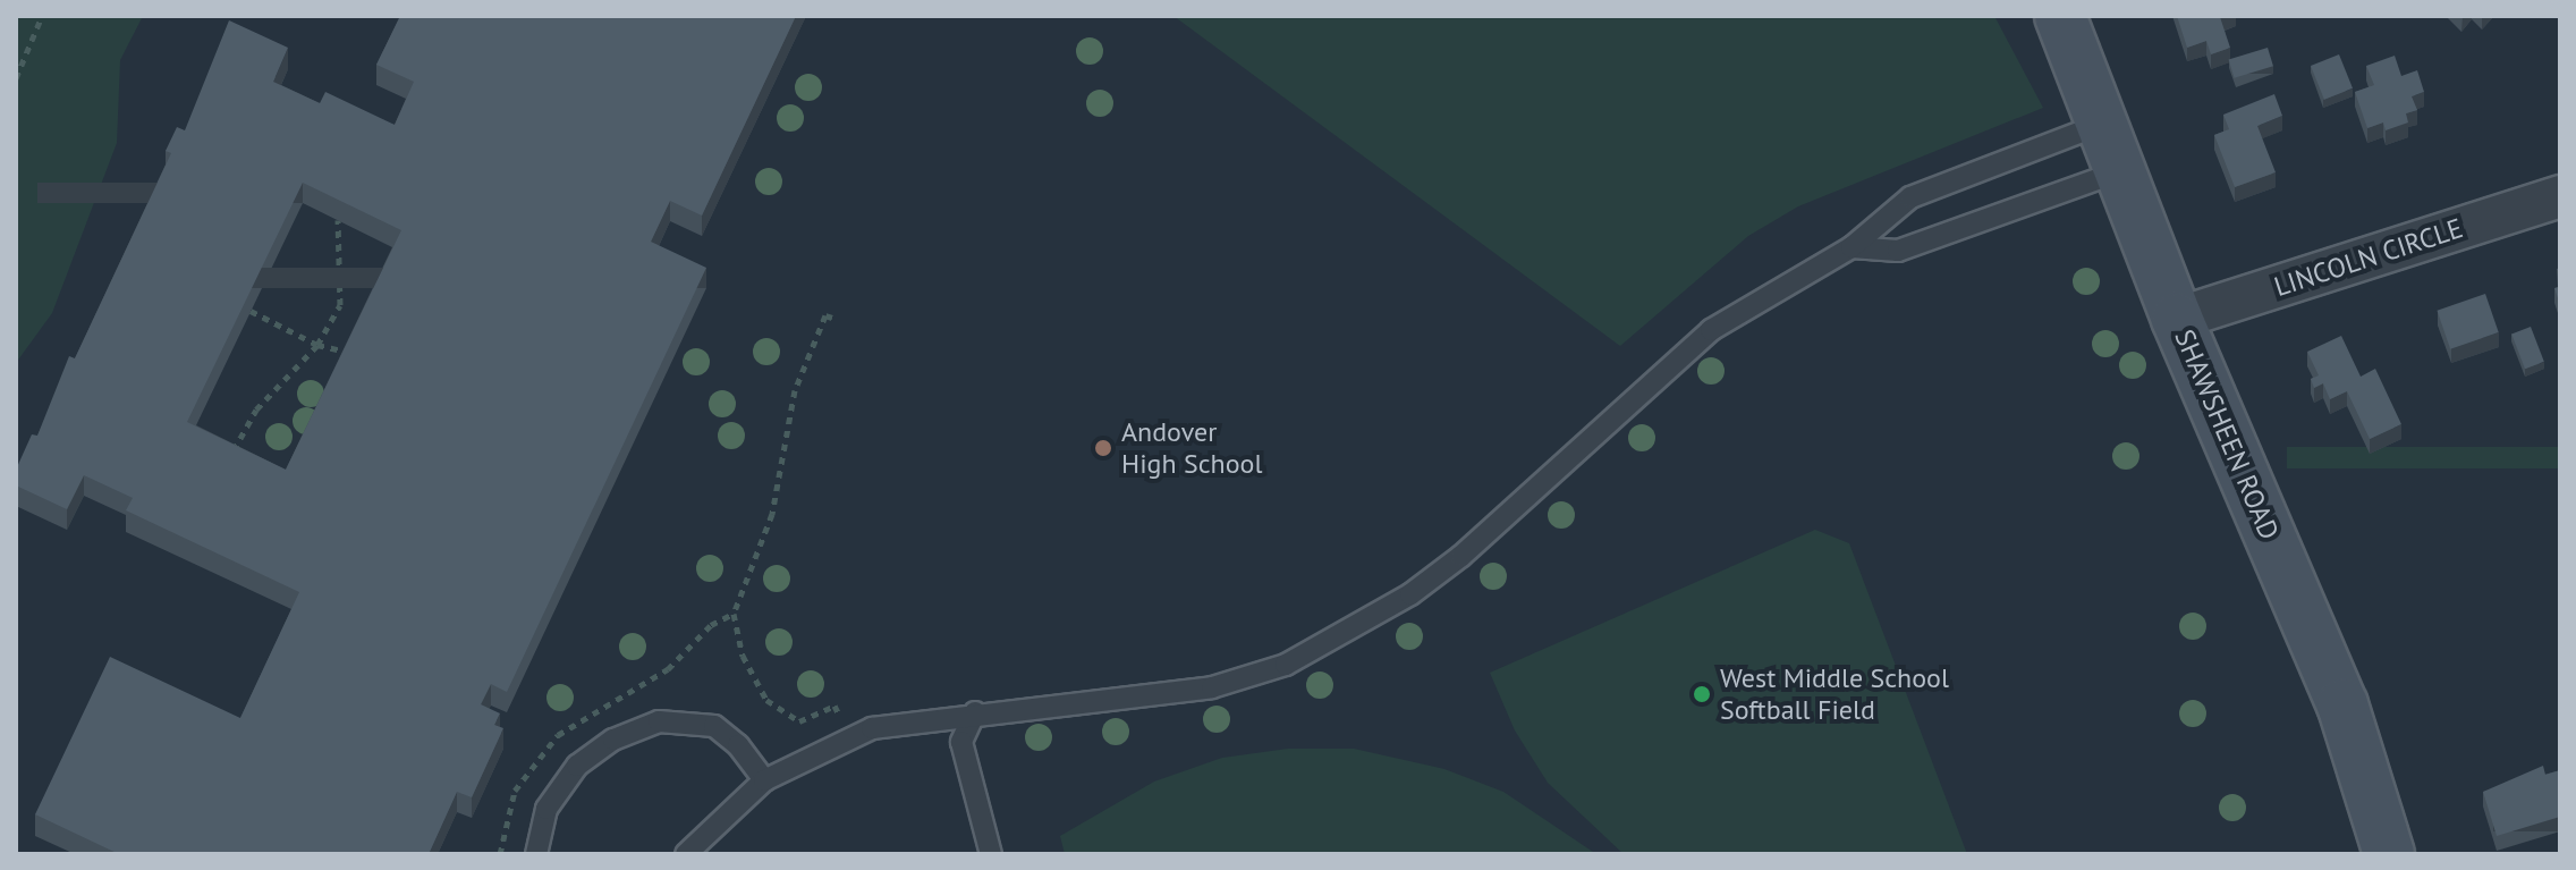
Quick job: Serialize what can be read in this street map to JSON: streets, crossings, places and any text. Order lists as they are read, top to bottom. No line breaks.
{"streets":{"main road":["SHAWSHEEN ROAD"],"street":["LINCOLN CIRCLE"]},"crossings":[["LINCOLN CIRCLE","SHAWSHEEN ROAD"]],"places":["Andover High School","West Middle School Softball Field"]}
